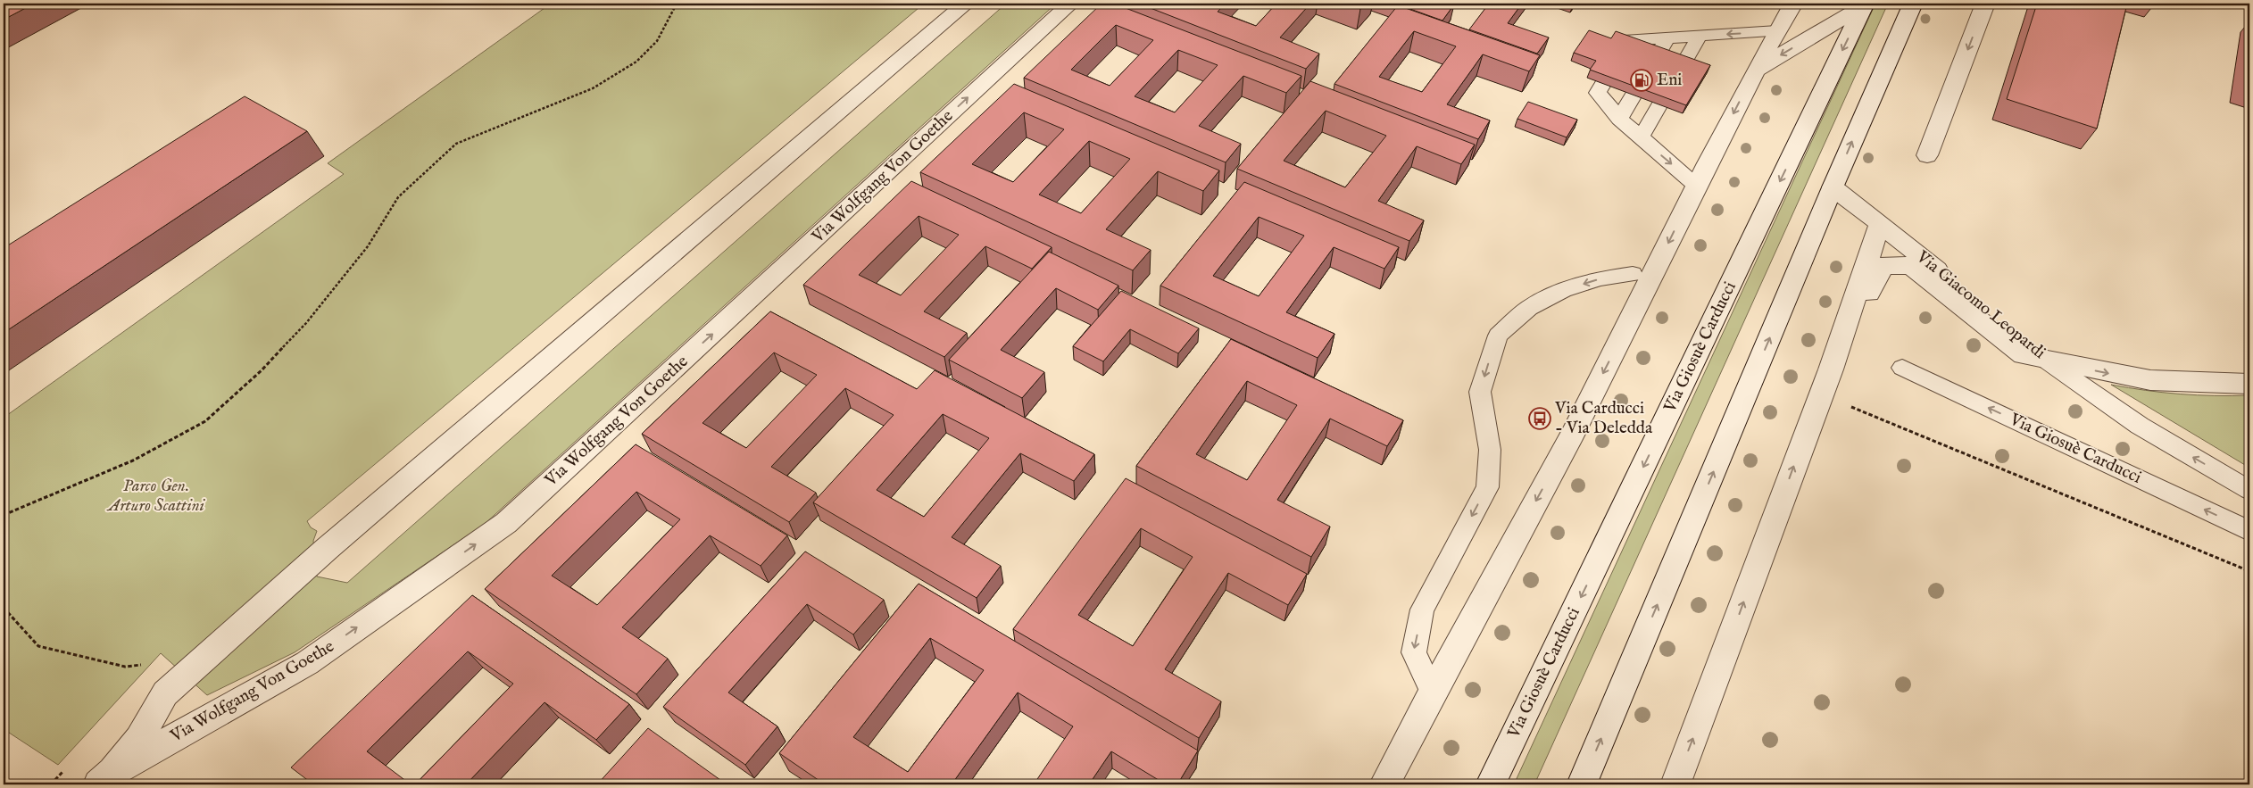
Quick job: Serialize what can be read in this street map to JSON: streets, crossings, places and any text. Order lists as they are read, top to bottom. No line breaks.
{"streets":{"street":["Via Wolfgang Von Goethe","Via Giacomo Leopardi","Via Giosuè Carducci"]},"one_way":["Via Giacomo Leopardi"],"parks":["Parco Gen. Arturo Scattini"],"places":{"fuel station":["Eni"],"bus stop":["Via Carducci - Via Deledda"]}}
